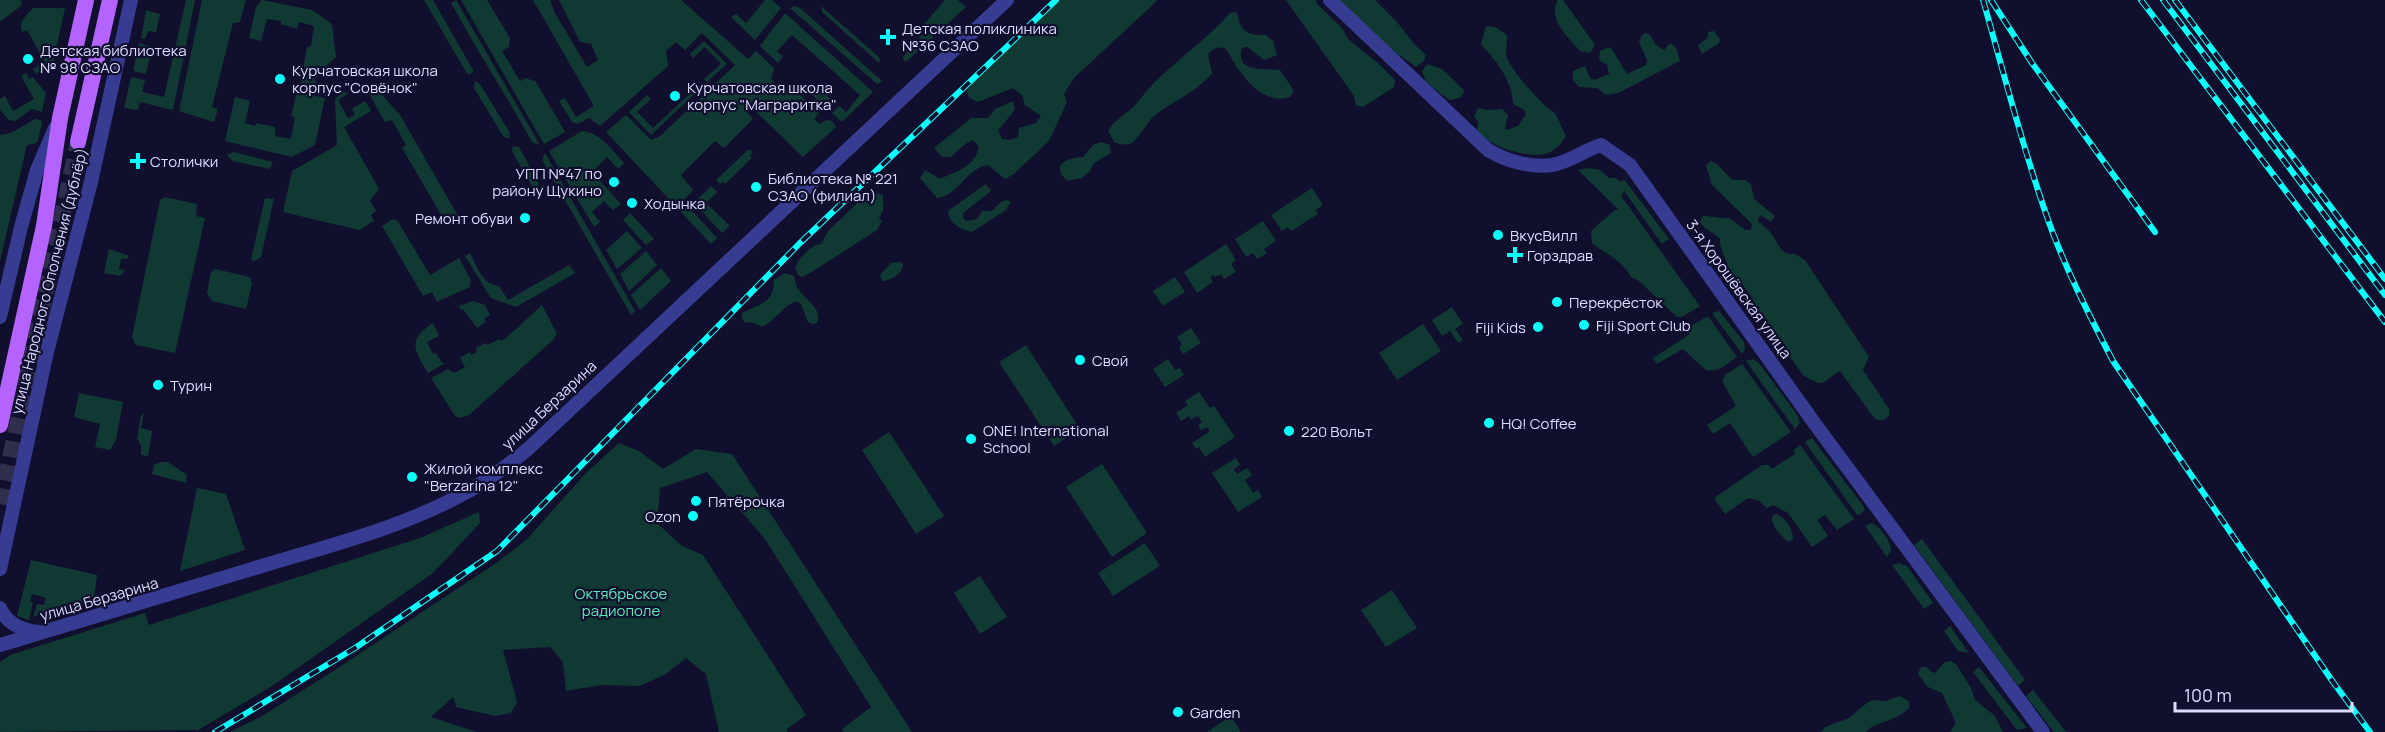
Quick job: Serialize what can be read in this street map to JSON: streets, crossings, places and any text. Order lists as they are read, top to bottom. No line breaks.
{"streets":{"street":["улица Народного Ополчения (дублёр)","3-я Хорошёвская улица","улица Берзарина"]},"parks":["Октябрьское радиополе"],"places":{"health":["Детская поликлиника №36 СЗАО","Столички","Горздрав"],"other":["Детская библиотека № 98 СЗАО","Курчатовская школа корпус \"Совёнок\"","Курчатовская школа корпус \"Маграритка\"","УПП №47 по району Щукино","Библиотека № 221 СЗАО (филиал)","Ходынка","Ремонт обуви","ВкусВилл","Перекрёсток","Fiji Sport Club","Fiji Kids","Свой","Турин","HQ! Coffee","220 Вольт","ONE! International School","Жилой комплекс \"Berzarina 12\"","Пятёрочка","Ozon","Garden"]},"scale_bar":"100 m"}
